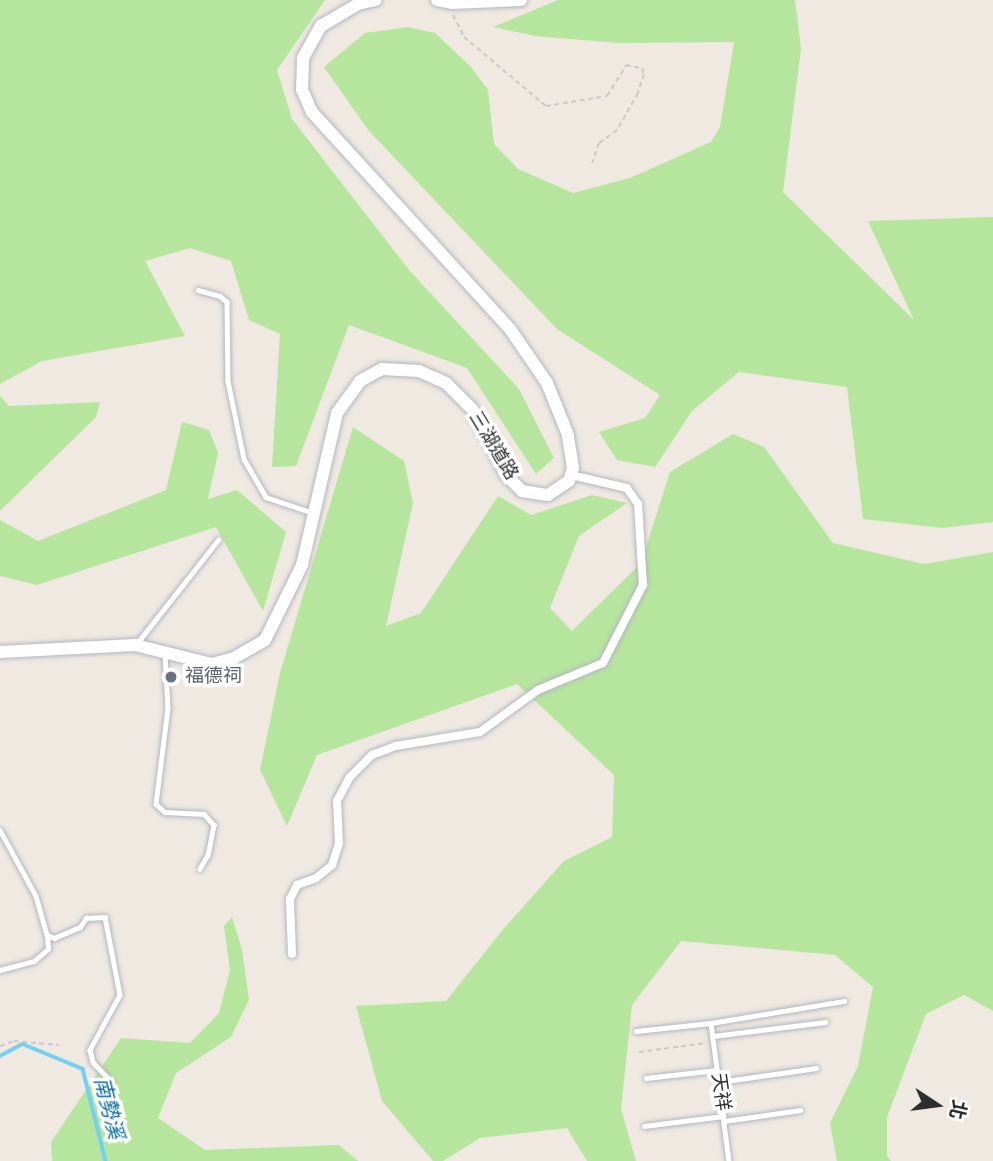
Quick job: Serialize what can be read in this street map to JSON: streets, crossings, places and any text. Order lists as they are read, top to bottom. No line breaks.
{"streets":{"street":["三湖道路"],"lane":["天祥"]},"water":["南勢溪"],"places":["福德祠"],"north":"right"}
